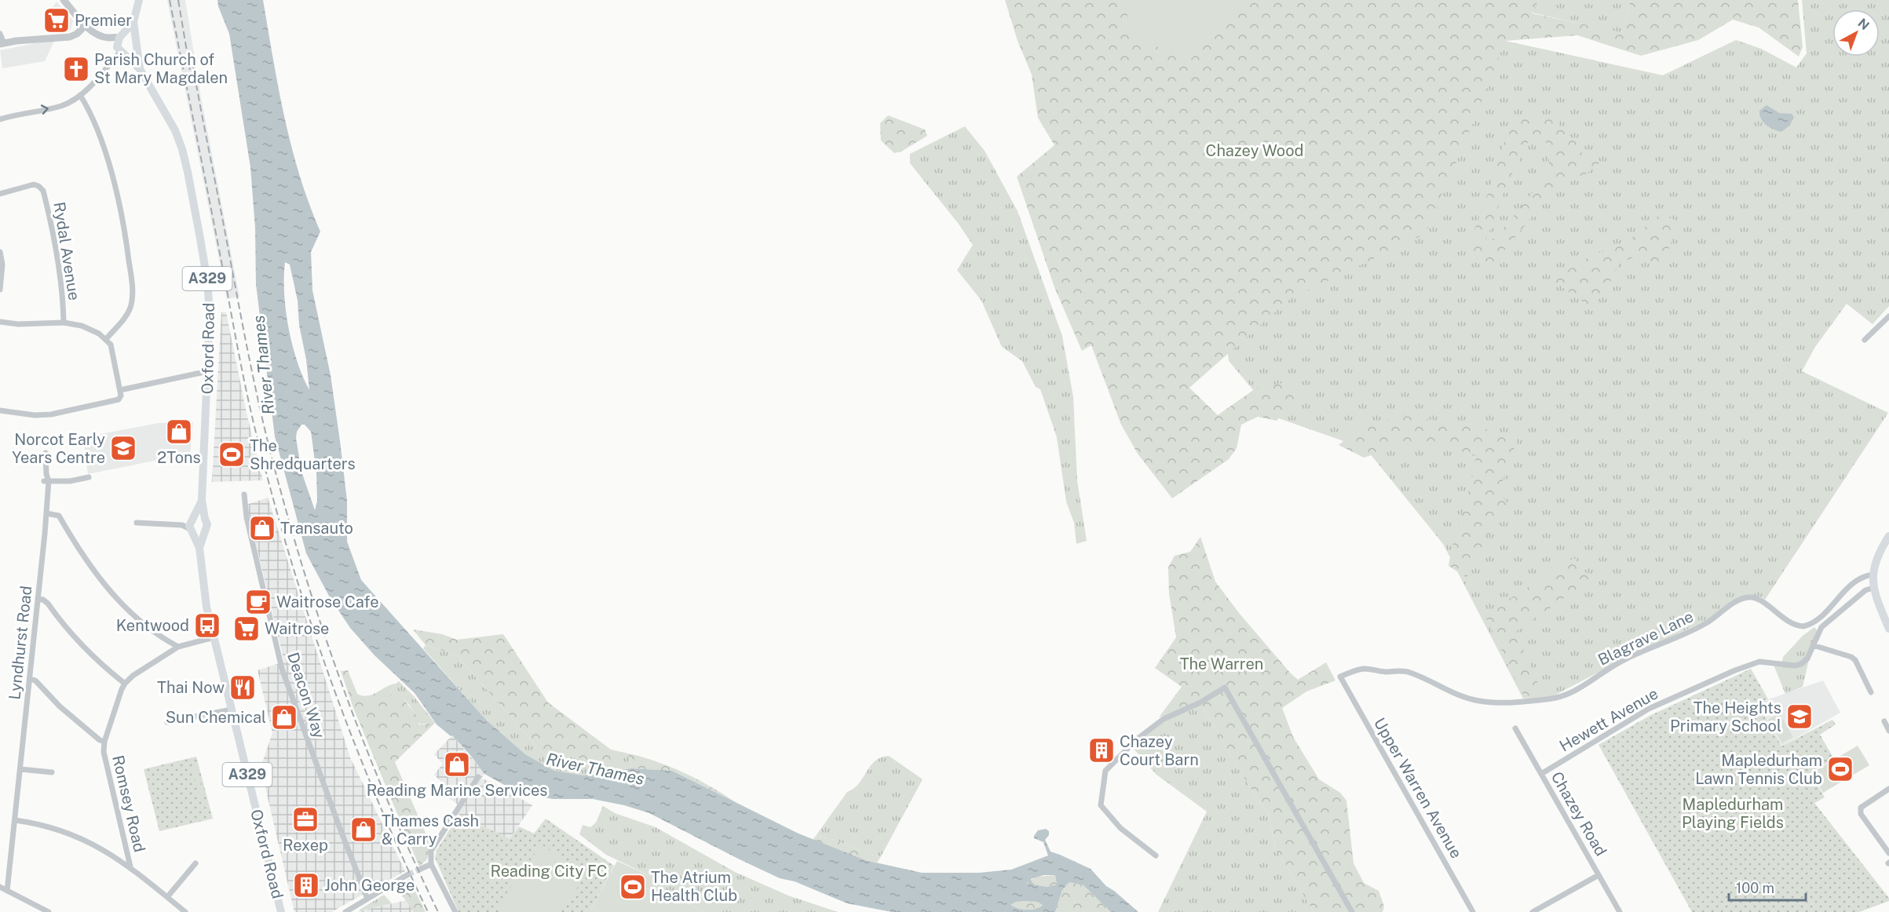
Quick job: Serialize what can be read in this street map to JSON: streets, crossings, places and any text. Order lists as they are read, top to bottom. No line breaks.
{"streets":{"main road":["A329","Oxford Road"],"street":["Rydal Avenue","Blagrave Lane","Lyndhurst Road","Deacon Way","Hewett Avenue","Upper Warren Avenue","Romsey Road","Chazey Road"]},"crossings":[["Blagrave Lane","Upper Warren Avenue"],["Hewett Avenue","Chazey Road"]],"water":["River Thames"],"parks":["Chazey Wood","The Warren","Mapledurham Playing Fields","Reading City FC"],"places":{"supermarket":["Premier","Waitrose"],"church":["Parish Church of St Mary Magdalen"],"shop":["2Tons","Transauto","Sun Chemical","Reading Marine Services","Thames Cash & Carry"],"school or university":["Norcot Early Years Centre","The Heights Primary School"],"sports":["The Shredquarters","Mapledurham Lawn Tennis Club","The Atrium Health Club"],"cafe":["Waitrose Cafe"],"bus stop":["Kentwood"],"restaurant":["Thai Now"],"building":["Chazey Court Barn","John George"],"office":["Rexep"]},"scale_bar":"100 m","north":"top right"}
